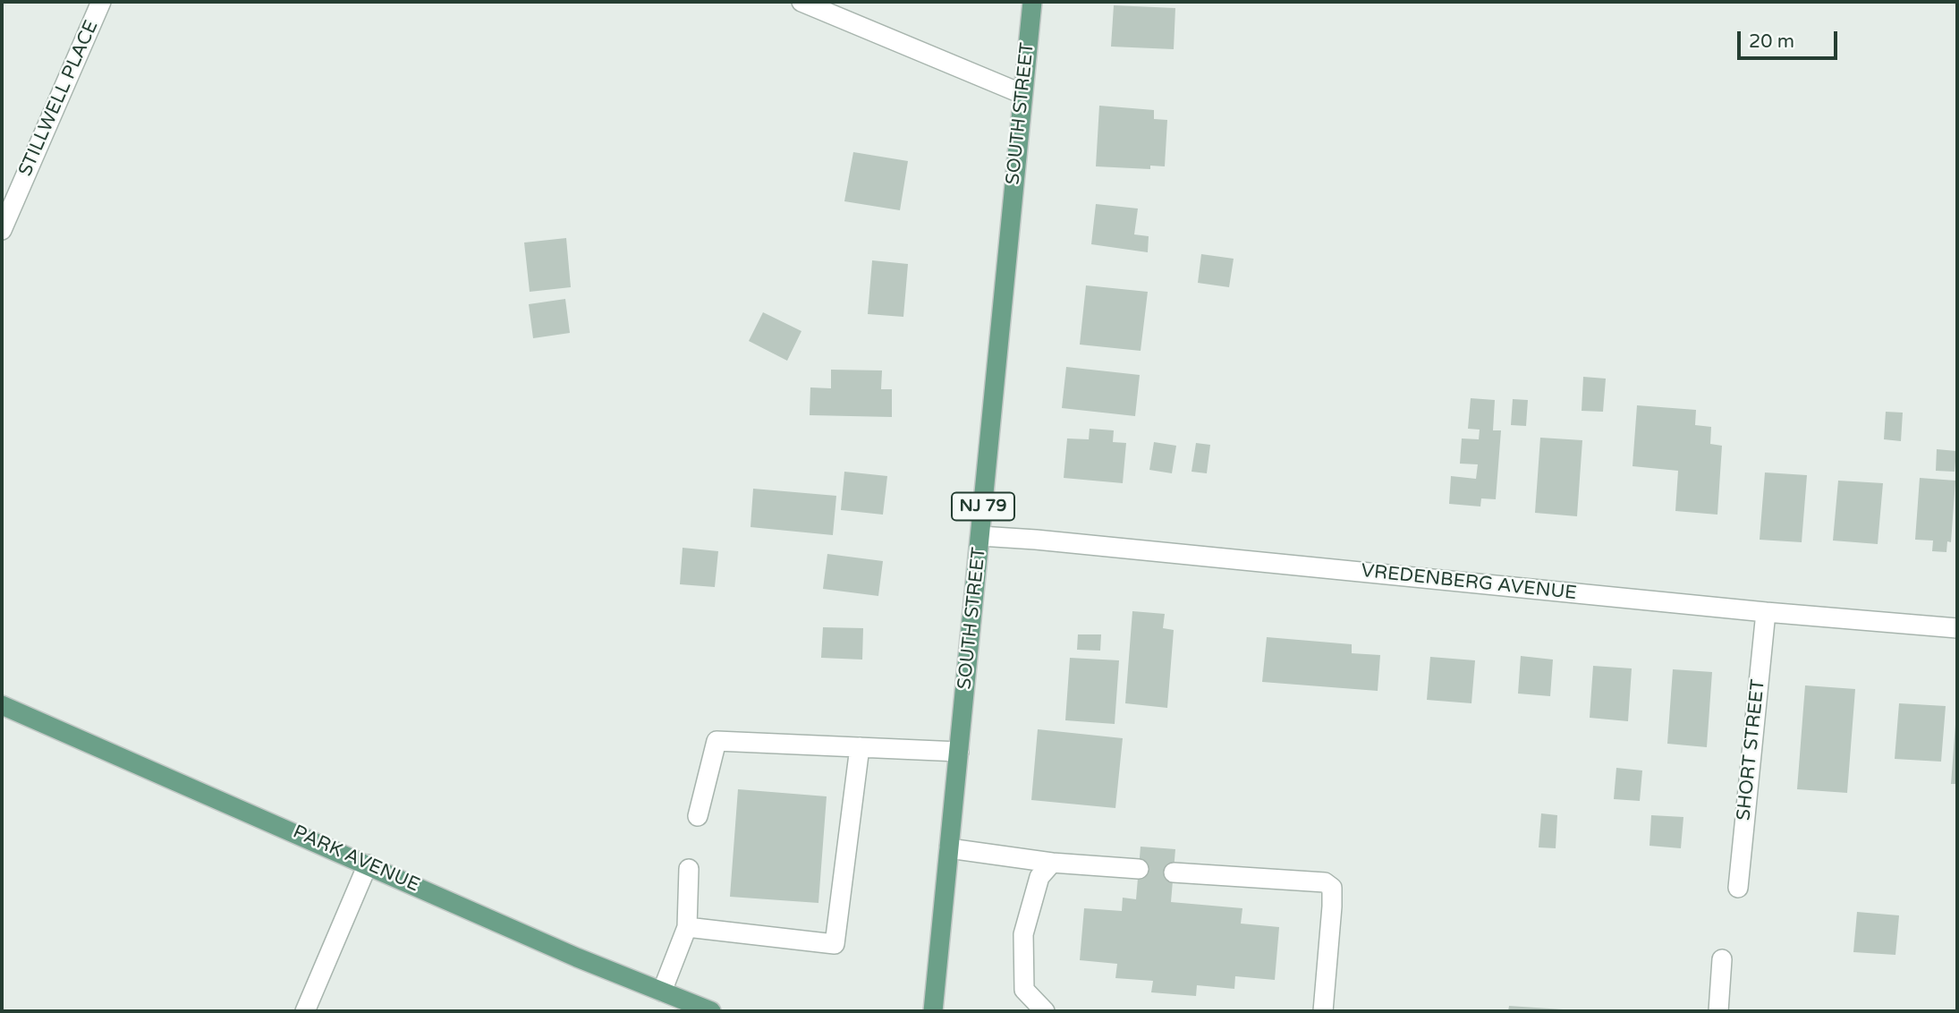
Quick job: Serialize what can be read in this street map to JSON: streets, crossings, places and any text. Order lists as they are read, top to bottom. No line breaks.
{"streets":{"main road":["SOUTH STREET","NJ 79","PARK AVENUE"],"street":["STILLWELL PLACE","VREDENBERG AVENUE","SHORT STREET"]},"crossings":[["SOUTH STREET","VREDENBERG AVENUE"],["VREDENBERG AVENUE","SHORT STREET"]],"scale_bar":"20 m"}
